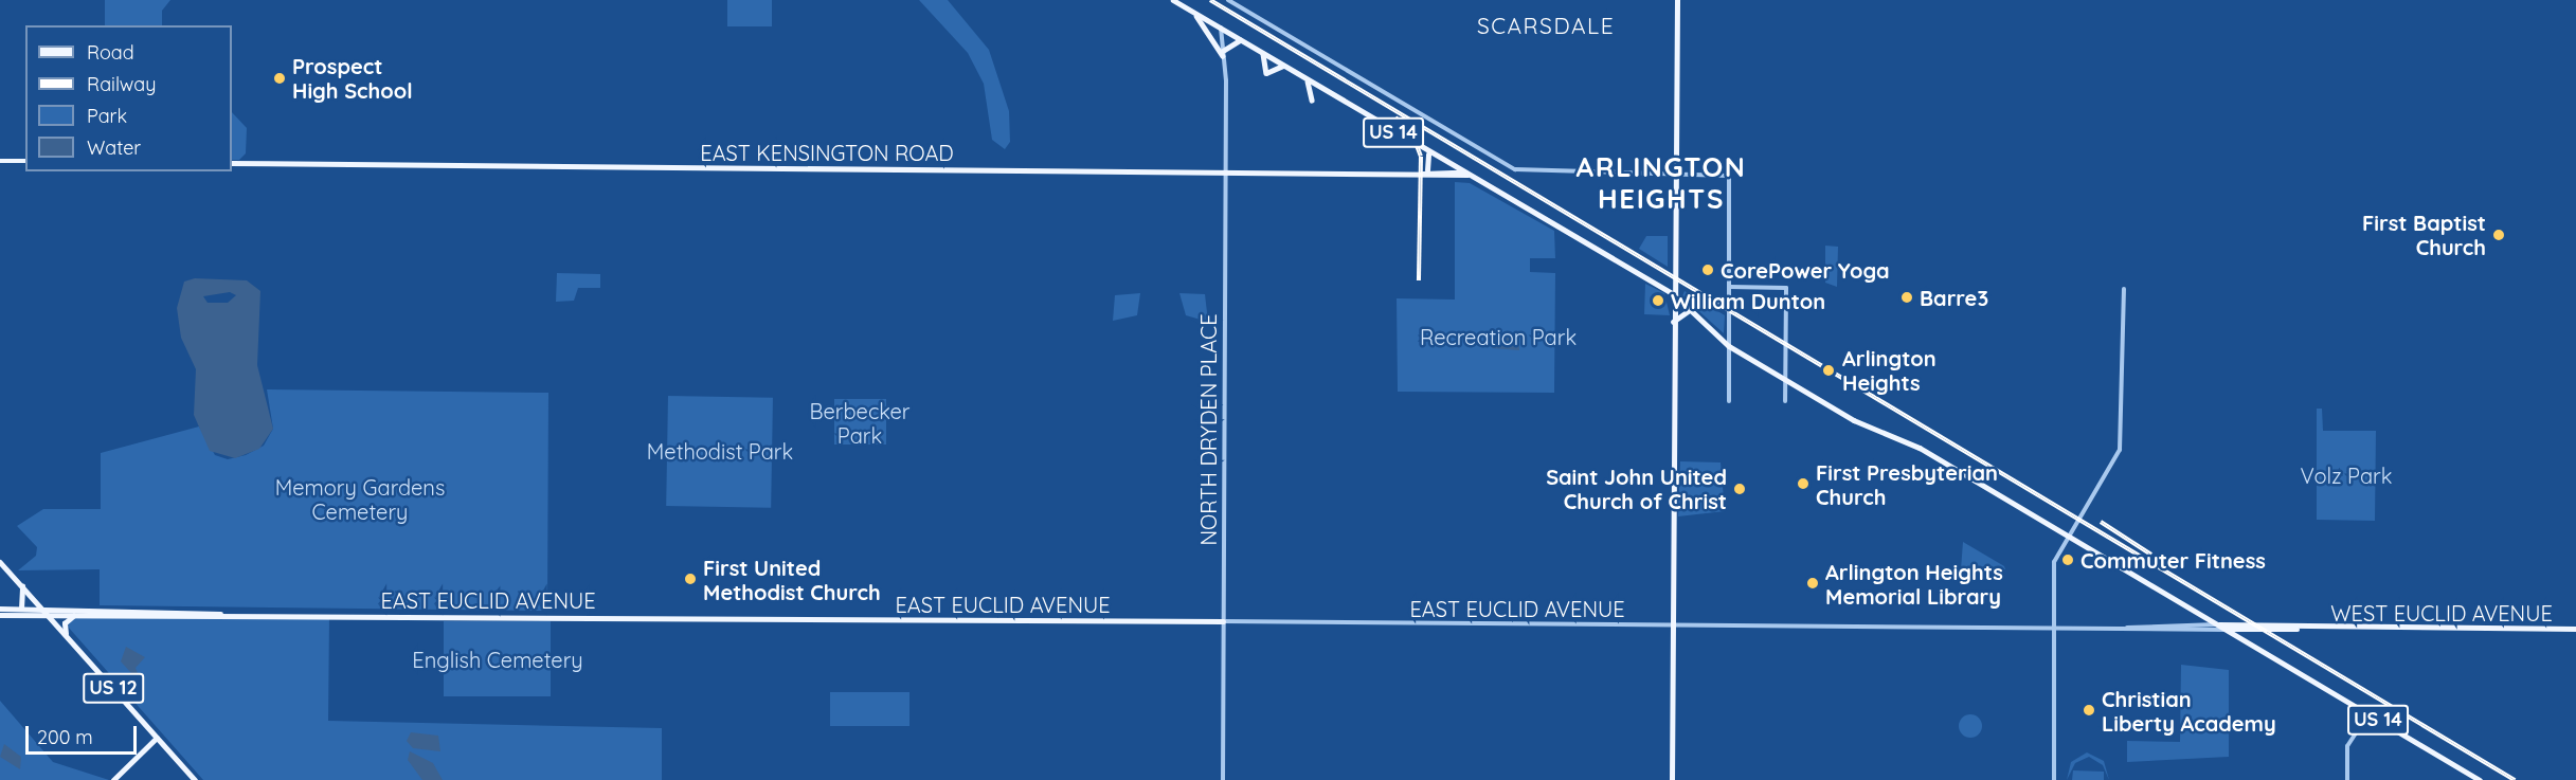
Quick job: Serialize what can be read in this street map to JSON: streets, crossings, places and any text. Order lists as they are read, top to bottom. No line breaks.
{"streets":{"main road":["US 14","EAST KENSINGTON ROAD","EAST EUCLID AVENUE","WEST EUCLID AVENUE","US 12"],"street":["NORTH DRYDEN PLACE"]},"crossings":[["US 14","EAST KENSINGTON ROAD"],["US 14","NORTH DRYDEN PLACE"],["US 14","WEST EUCLID AVENUE"],["EAST KENSINGTON ROAD","NORTH DRYDEN PLACE"],["NORTH DRYDEN PLACE","EAST EUCLID AVENUE"],["EAST EUCLID AVENUE","WEST EUCLID AVENUE"],["EAST EUCLID AVENUE","US 12"]],"districts":["SCARSDALE","ARLINGTON HEIGHTS"],"parks":["Recreation Park","Berbecker Park","Methodist Park","Volz Park","Memory Gardens Cemetery","English Cemetery"],"places":["Prospect High School","First Baptist Church","CorePower Yoga","Barre3","William Dunton","Arlington Heights","First Presbyterian Church","Saint John United Church of Christ","Commuter Fitness","First United Methodist Church","Arlington Heights Memorial Library","Christian Liberty Academy"],"legend":["Road","Railway","Park","Water"],"scale_bar":"200 m"}
